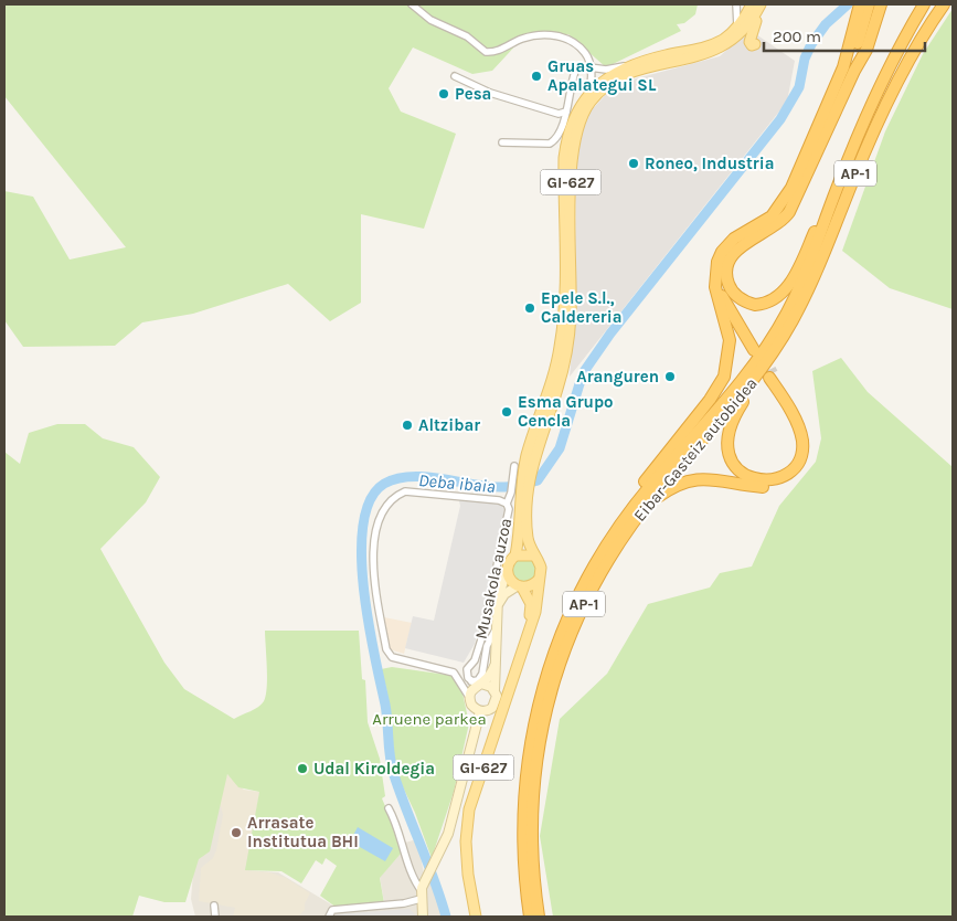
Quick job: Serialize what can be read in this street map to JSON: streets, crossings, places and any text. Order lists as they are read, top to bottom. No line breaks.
{"streets":{"highway":["AP-1","Eibar-Gasteiz autobidea"],"main road":["GI-627"],"street":["Musakola auzoa"]},"crossings":[["GI-627","Musakola auzoa"]],"water":["Deba ibaia"],"parks":["Arruene parkea"],"places":["Gruas Apalategui SL","Pesa","Roneo, Industria","Epele S.l., Caldereria","Aranguren","Esma Grupo Cencla","Altzibar","Udal Kiroldegia","Arrasate Institutua BHI"],"scale_bar":"200 m"}
